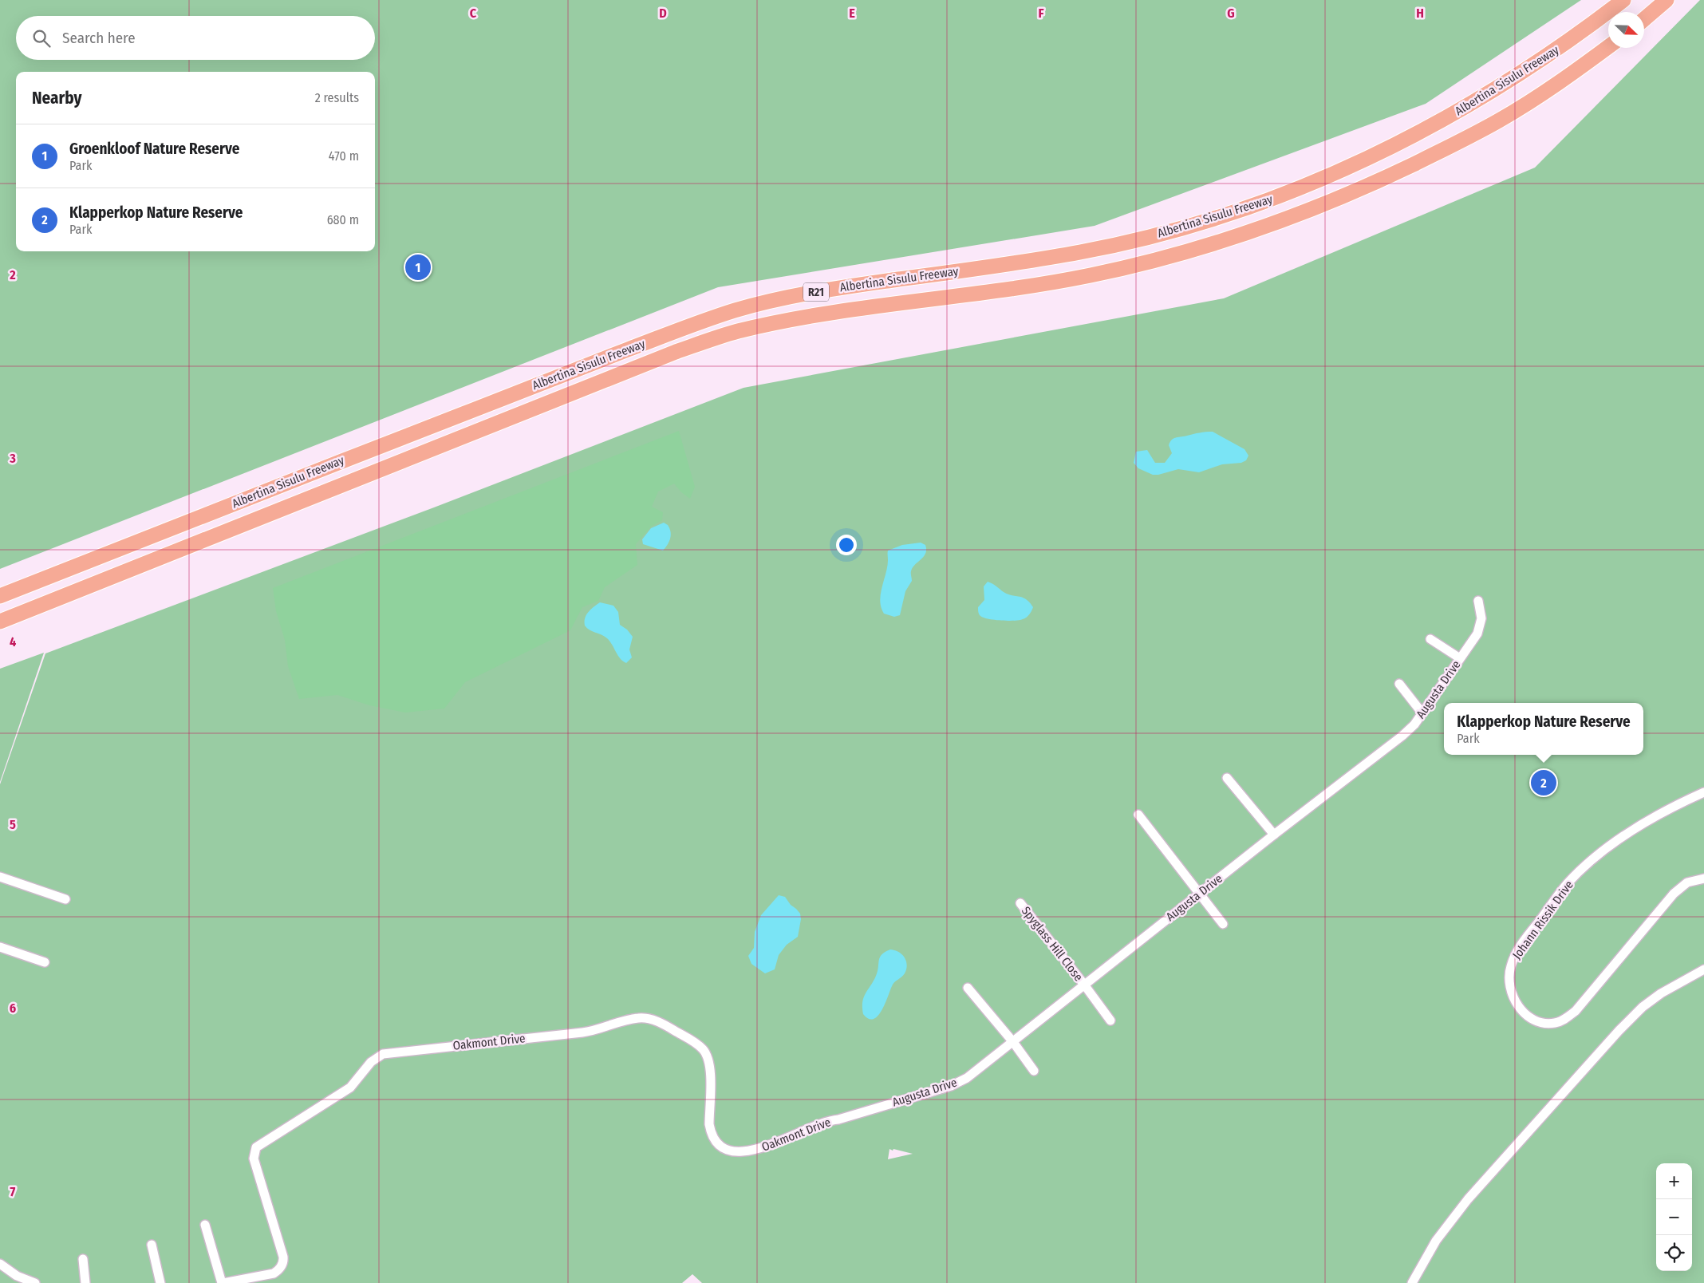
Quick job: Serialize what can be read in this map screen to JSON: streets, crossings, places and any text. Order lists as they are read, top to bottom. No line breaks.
{"streets":{"highway":["Albertina Sisulu Freeway","R21"],"street":["Augusta Drive","Johann Rissik Drive","Spyglass Hill Close","Oakmont Drive"]},"crossings":[["Augusta Drive","Spyglass Hill Close"],["Augusta Drive","Oakmont Drive"]],"north":"bottom right","page":{"search":"Search here","heading":["Nearby","2 results"],"list":[{"mark":"1","name":"Groenkloof Nature Reserve","note":"Park","value":"470 m"},{"mark":"2","name":"Klapperkop Nature Reserve","note":"Park","value":"680 m"}],"pins":["1","2"],"popup":["Klapperkop Nature Reserve","Park"],"map_buttons":["+","−"]},"grid":{"columns":["C","D","E","F","G","H"],"rows":["2","3","4","5","6","7"]}}
